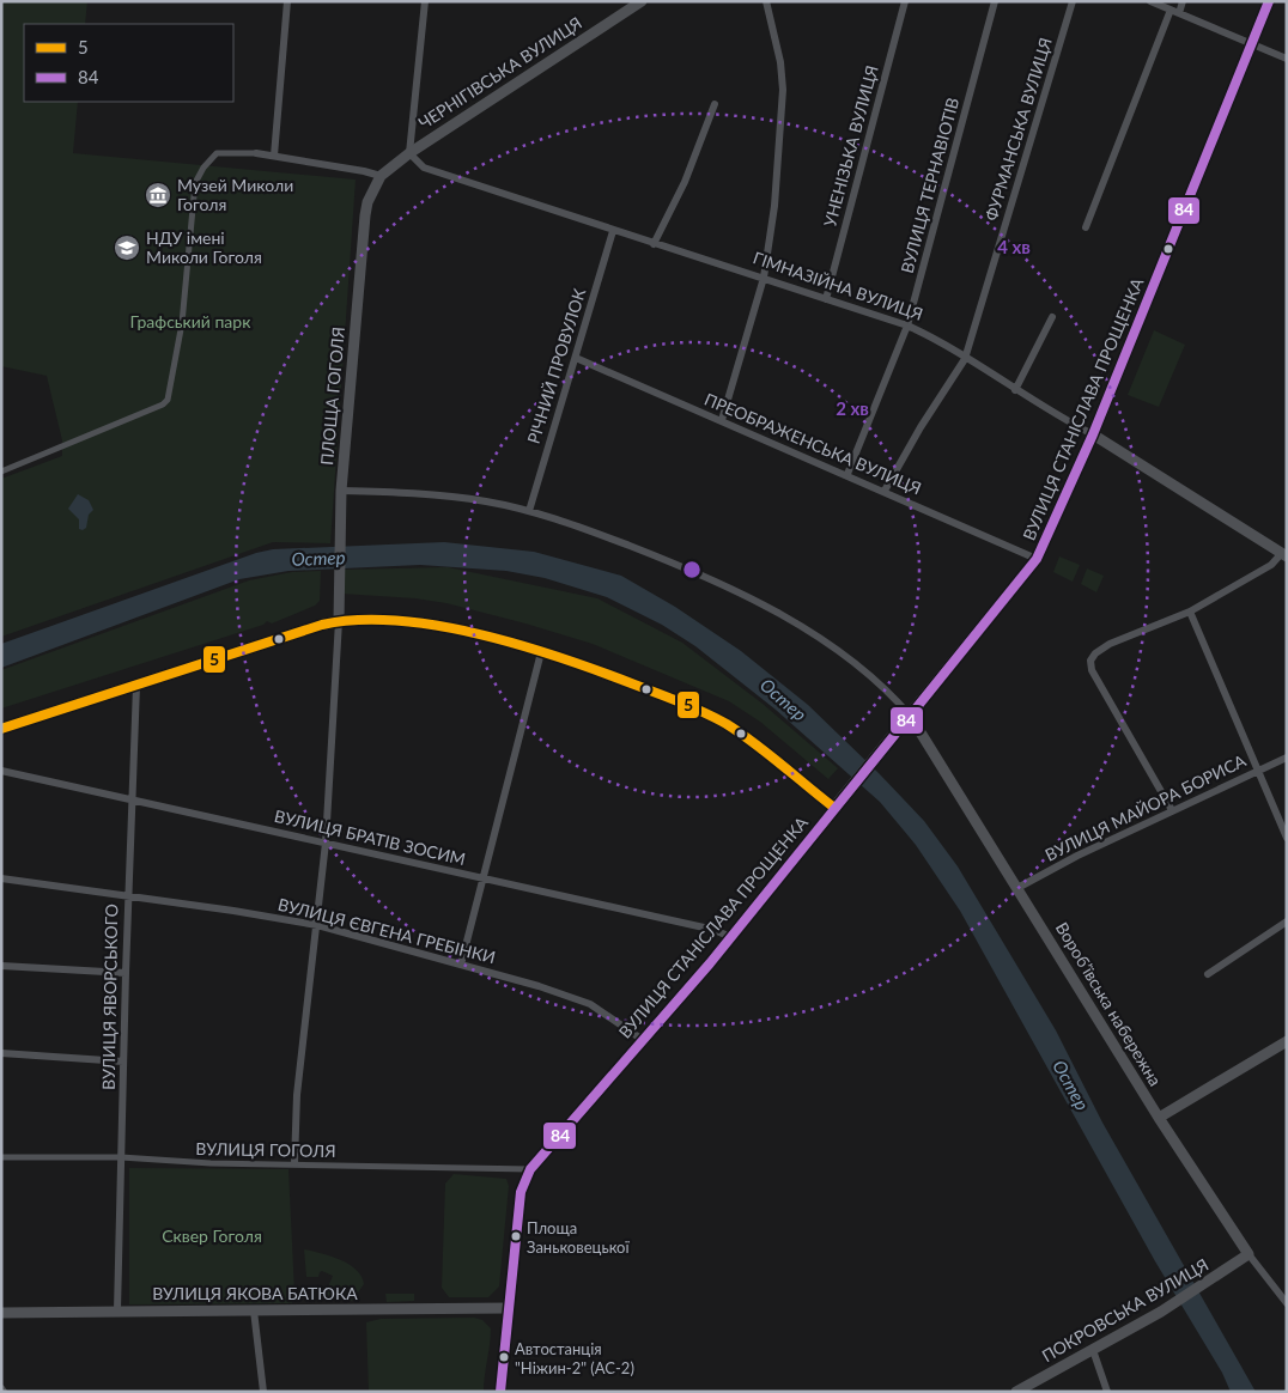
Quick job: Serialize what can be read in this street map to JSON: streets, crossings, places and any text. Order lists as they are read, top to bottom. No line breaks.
{"streets":{"main road":["ВУЛИЦЯ СТАНІСЛАВА ПРОЩЕНКА"],"street":["ЧЕРНІГІВСЬКА ВУЛИЦЯ","ФУРМАНСЬКА ВУЛИЦЯ","УНЕНІЗЬКА ВУЛИЦЯ","ВУЛИЦЯ ТЕРНАВІОТІВ","ГІМНАЗІЙНА ВУЛИЦЯ","РІЧНИЙ ПРОВУЛОК","ПЛОЩА ГОГОЛЯ","ПРЕОБРАЖЕНСЬКА ВУЛИЦЯ","ВУЛИЦЯ МАЙОРА БОРИСА","ВУЛИЦЯ БРАТІВ ЗОСИМ","ВУЛИЦЯ ЄВГЕНА ГРЕБІНКИ","ВУЛИЦЯ ЯВОРСЬКОГО","Воробʼївська набережна","ВУЛИЦЯ ГОГОЛЯ","ВУЛИЦЯ ЯКОВА БАТЮКА","ПОКРОВСЬКА ВУЛИЦЯ"]},"crossings":[["ЧЕРНІГІВСЬКА ВУЛИЦЯ","ГІМНАЗІЙНА ВУЛИЦЯ"],["ЧЕРНІГІВСЬКА ВУЛИЦЯ","ПЛОЩА ГОГОЛЯ"],["ФУРМАНСЬКА ВУЛИЦЯ","ГІМНАЗІЙНА ВУЛИЦЯ"],["ФУРМАНСЬКА ВУЛИЦЯ","ПРЕОБРАЖЕНСЬКА ВУЛИЦЯ"],["УНЕНІЗЬКА ВУЛИЦЯ","ГІМНАЗІЙНА ВУЛИЦЯ"],["ВУЛИЦЯ ТЕРНАВІОТІВ","ГІМНАЗІЙНА ВУЛИЦЯ"],["ВУЛИЦЯ ТЕРНАВІОТІВ","ПРЕОБРАЖЕНСЬКА ВУЛИЦЯ"],["ГІМНАЗІЙНА ВУЛИЦЯ","РІЧНИЙ ПРОВУЛОК"],["ГІМНАЗІЙНА ВУЛИЦЯ","ВУЛИЦЯ СТАНІСЛАВА ПРОЩЕНКА"],["РІЧНИЙ ПРОВУЛОК","ПРЕОБРАЖЕНСЬКА ВУЛИЦЯ"],["ВУЛИЦЯ СТАНІСЛАВА ПРОЩЕНКА","ПРЕОБРАЖЕНСЬКА ВУЛИЦЯ"],["ВУЛИЦЯ СТАНІСЛАВА ПРОЩЕНКА","ВУЛИЦЯ БРАТІВ ЗОСИМ"],["ВУЛИЦЯ СТАНІСЛАВА ПРОЩЕНКА","ВУЛИЦЯ ЄВГЕНА ГРЕБІНКИ"],["ВУЛИЦЯ СТАНІСЛАВА ПРОЩЕНКА","Воробʼївська набережна"],["ВУЛИЦЯ СТАНІСЛАВА ПРОЩЕНКА","ВУЛИЦЯ ГОГОЛЯ"],["ВУЛИЦЯ МАЙОРА БОРИСА","Воробʼївська набережна"],["ВУЛИЦЯ БРАТІВ ЗОСИМ","ВУЛИЦЯ ЯВОРСЬКОГО"],["ВУЛИЦЯ ЄВГЕНА ГРЕБІНКИ","ВУЛИЦЯ ЯВОРСЬКОГО"],["ВУЛИЦЯ ЯВОРСЬКОГО","ВУЛИЦЯ ГОГОЛЯ"],["ВУЛИЦЯ ЯВОРСЬКОГО","ВУЛИЦЯ ЯКОВА БАТЮКА"],["Воробʼївська набережна","ПОКРОВСЬКА ВУЛИЦЯ"]],"water":["Остер"],"parks":["Графський парк","Сквер Гоголя"],"places":{"museum":["Музей Миколи Гоголя"],"school or university":["НДУ імені Миколи Гоголя"],"other":["Площа Заньковецької","Автостанція \"Ніжин-2\" (АС-2)"]},"lines":["transit line 84","transit line 5"],"legend":["5","84"],"rings":["4 хв","2 хв"]}
